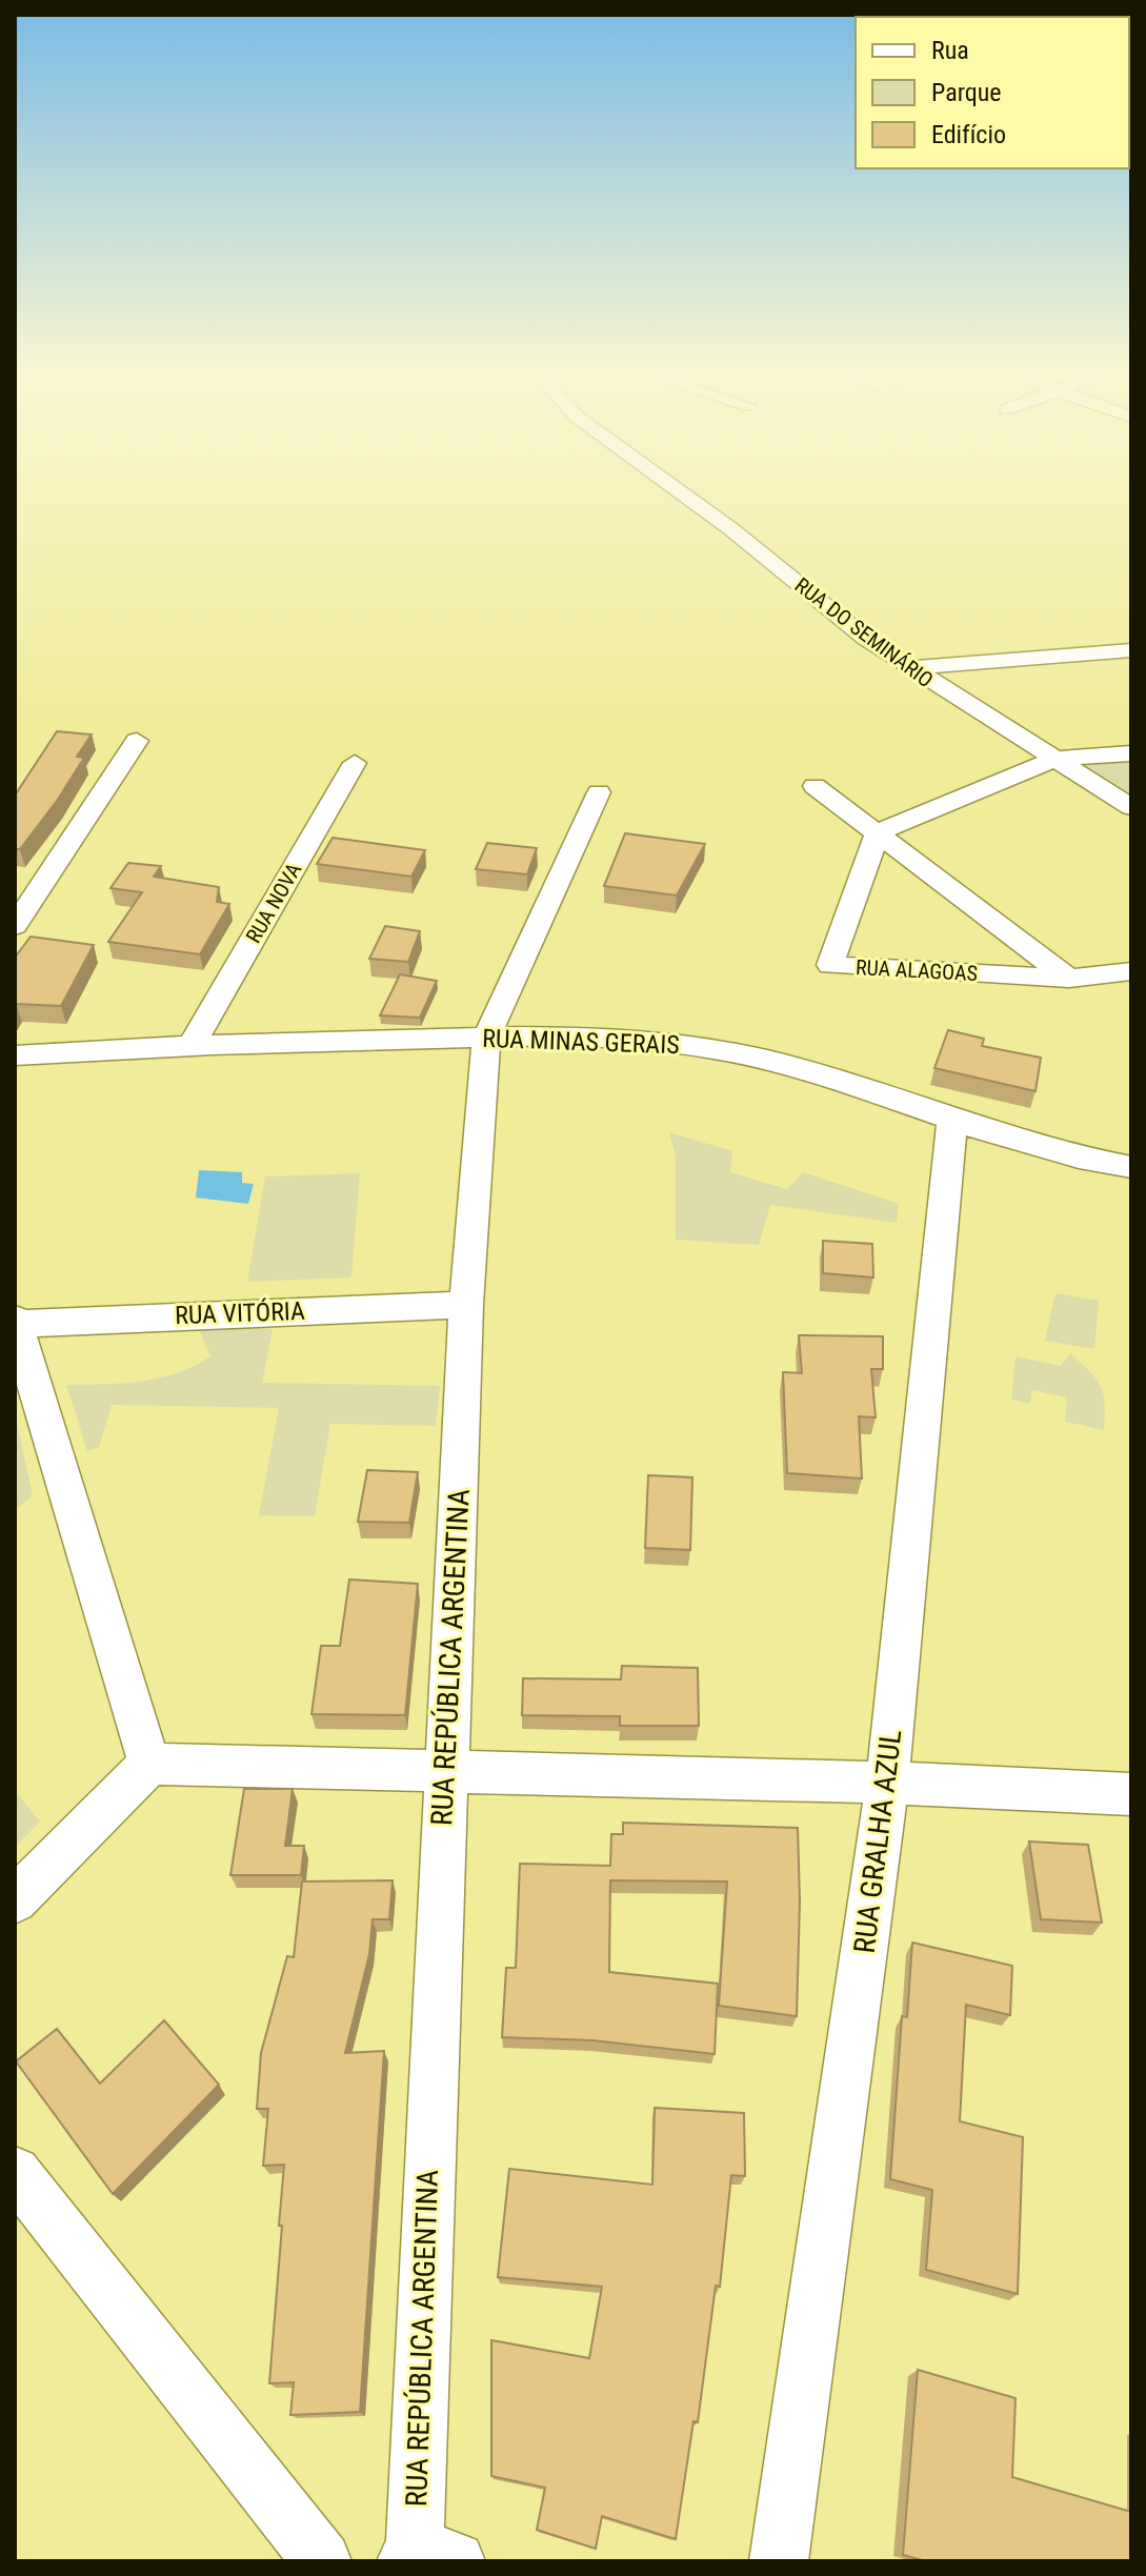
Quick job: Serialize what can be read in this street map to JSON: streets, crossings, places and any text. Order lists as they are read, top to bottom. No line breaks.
{"streets":{"street":["RUA DO SEMINÁRIO","RUA NOVA","RUA ALAGOAS","RUA MINAS GERAIS","RUA VITÓRIA","RUA REPÚBLICA ARGENTINA","RUA GRALHA AZUL"]},"crossings":[["RUA NOVA","RUA MINAS GERAIS"],["RUA MINAS GERAIS","RUA REPÚBLICA ARGENTINA"],["RUA MINAS GERAIS","RUA GRALHA AZUL"],["RUA VITÓRIA","RUA REPÚBLICA ARGENTINA"]],"legend":["Rua","Parque","Edifício"]}
